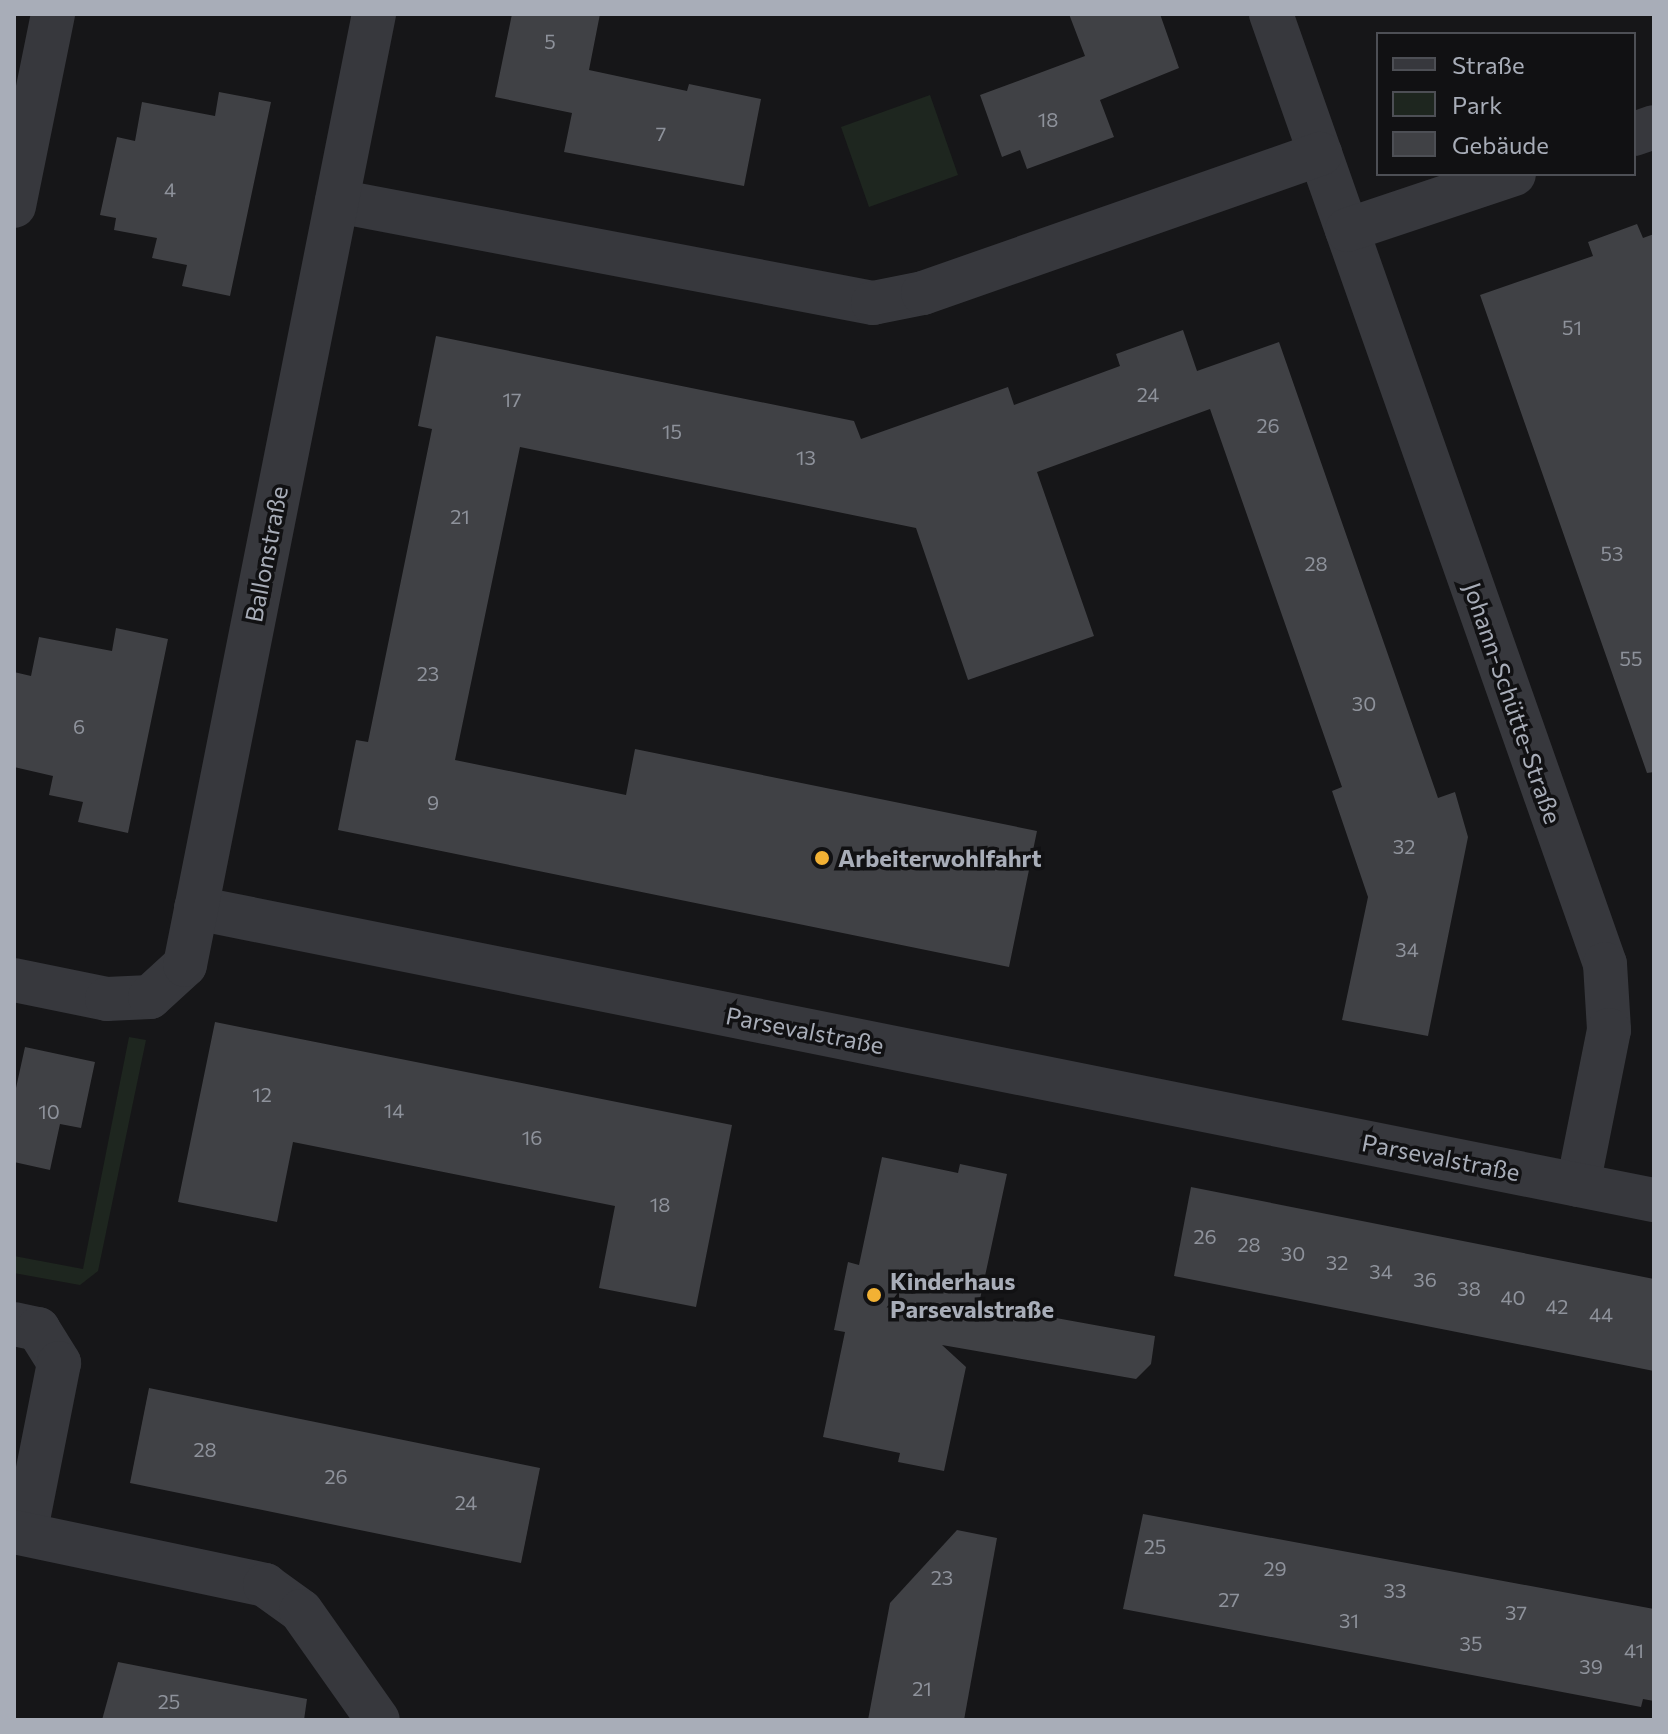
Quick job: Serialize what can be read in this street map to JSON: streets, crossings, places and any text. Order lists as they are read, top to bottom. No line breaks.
{"streets":{"street":["Ballonstraße","Johann-Schütte-Straße","Parsevalstraße"]},"crossings":[["Ballonstraße","Parsevalstraße"],["Johann-Schütte-Straße","Parsevalstraße"]],"places":["Arbeiterwohlfahrt","Kinderhaus Parsevalstraße"],"house_numbers":["5","18","7","4","51","24","17","26","15","13","21","53","28","55","23","30","6","9","32","34","12","14","10","16","18","26","28","30","32","34","36","38","40","42","44","28","26","24","25","29","23","33","27","37","31","35","41","39","21","25"],"legend":["Straße","Park","Gebäude"]}
